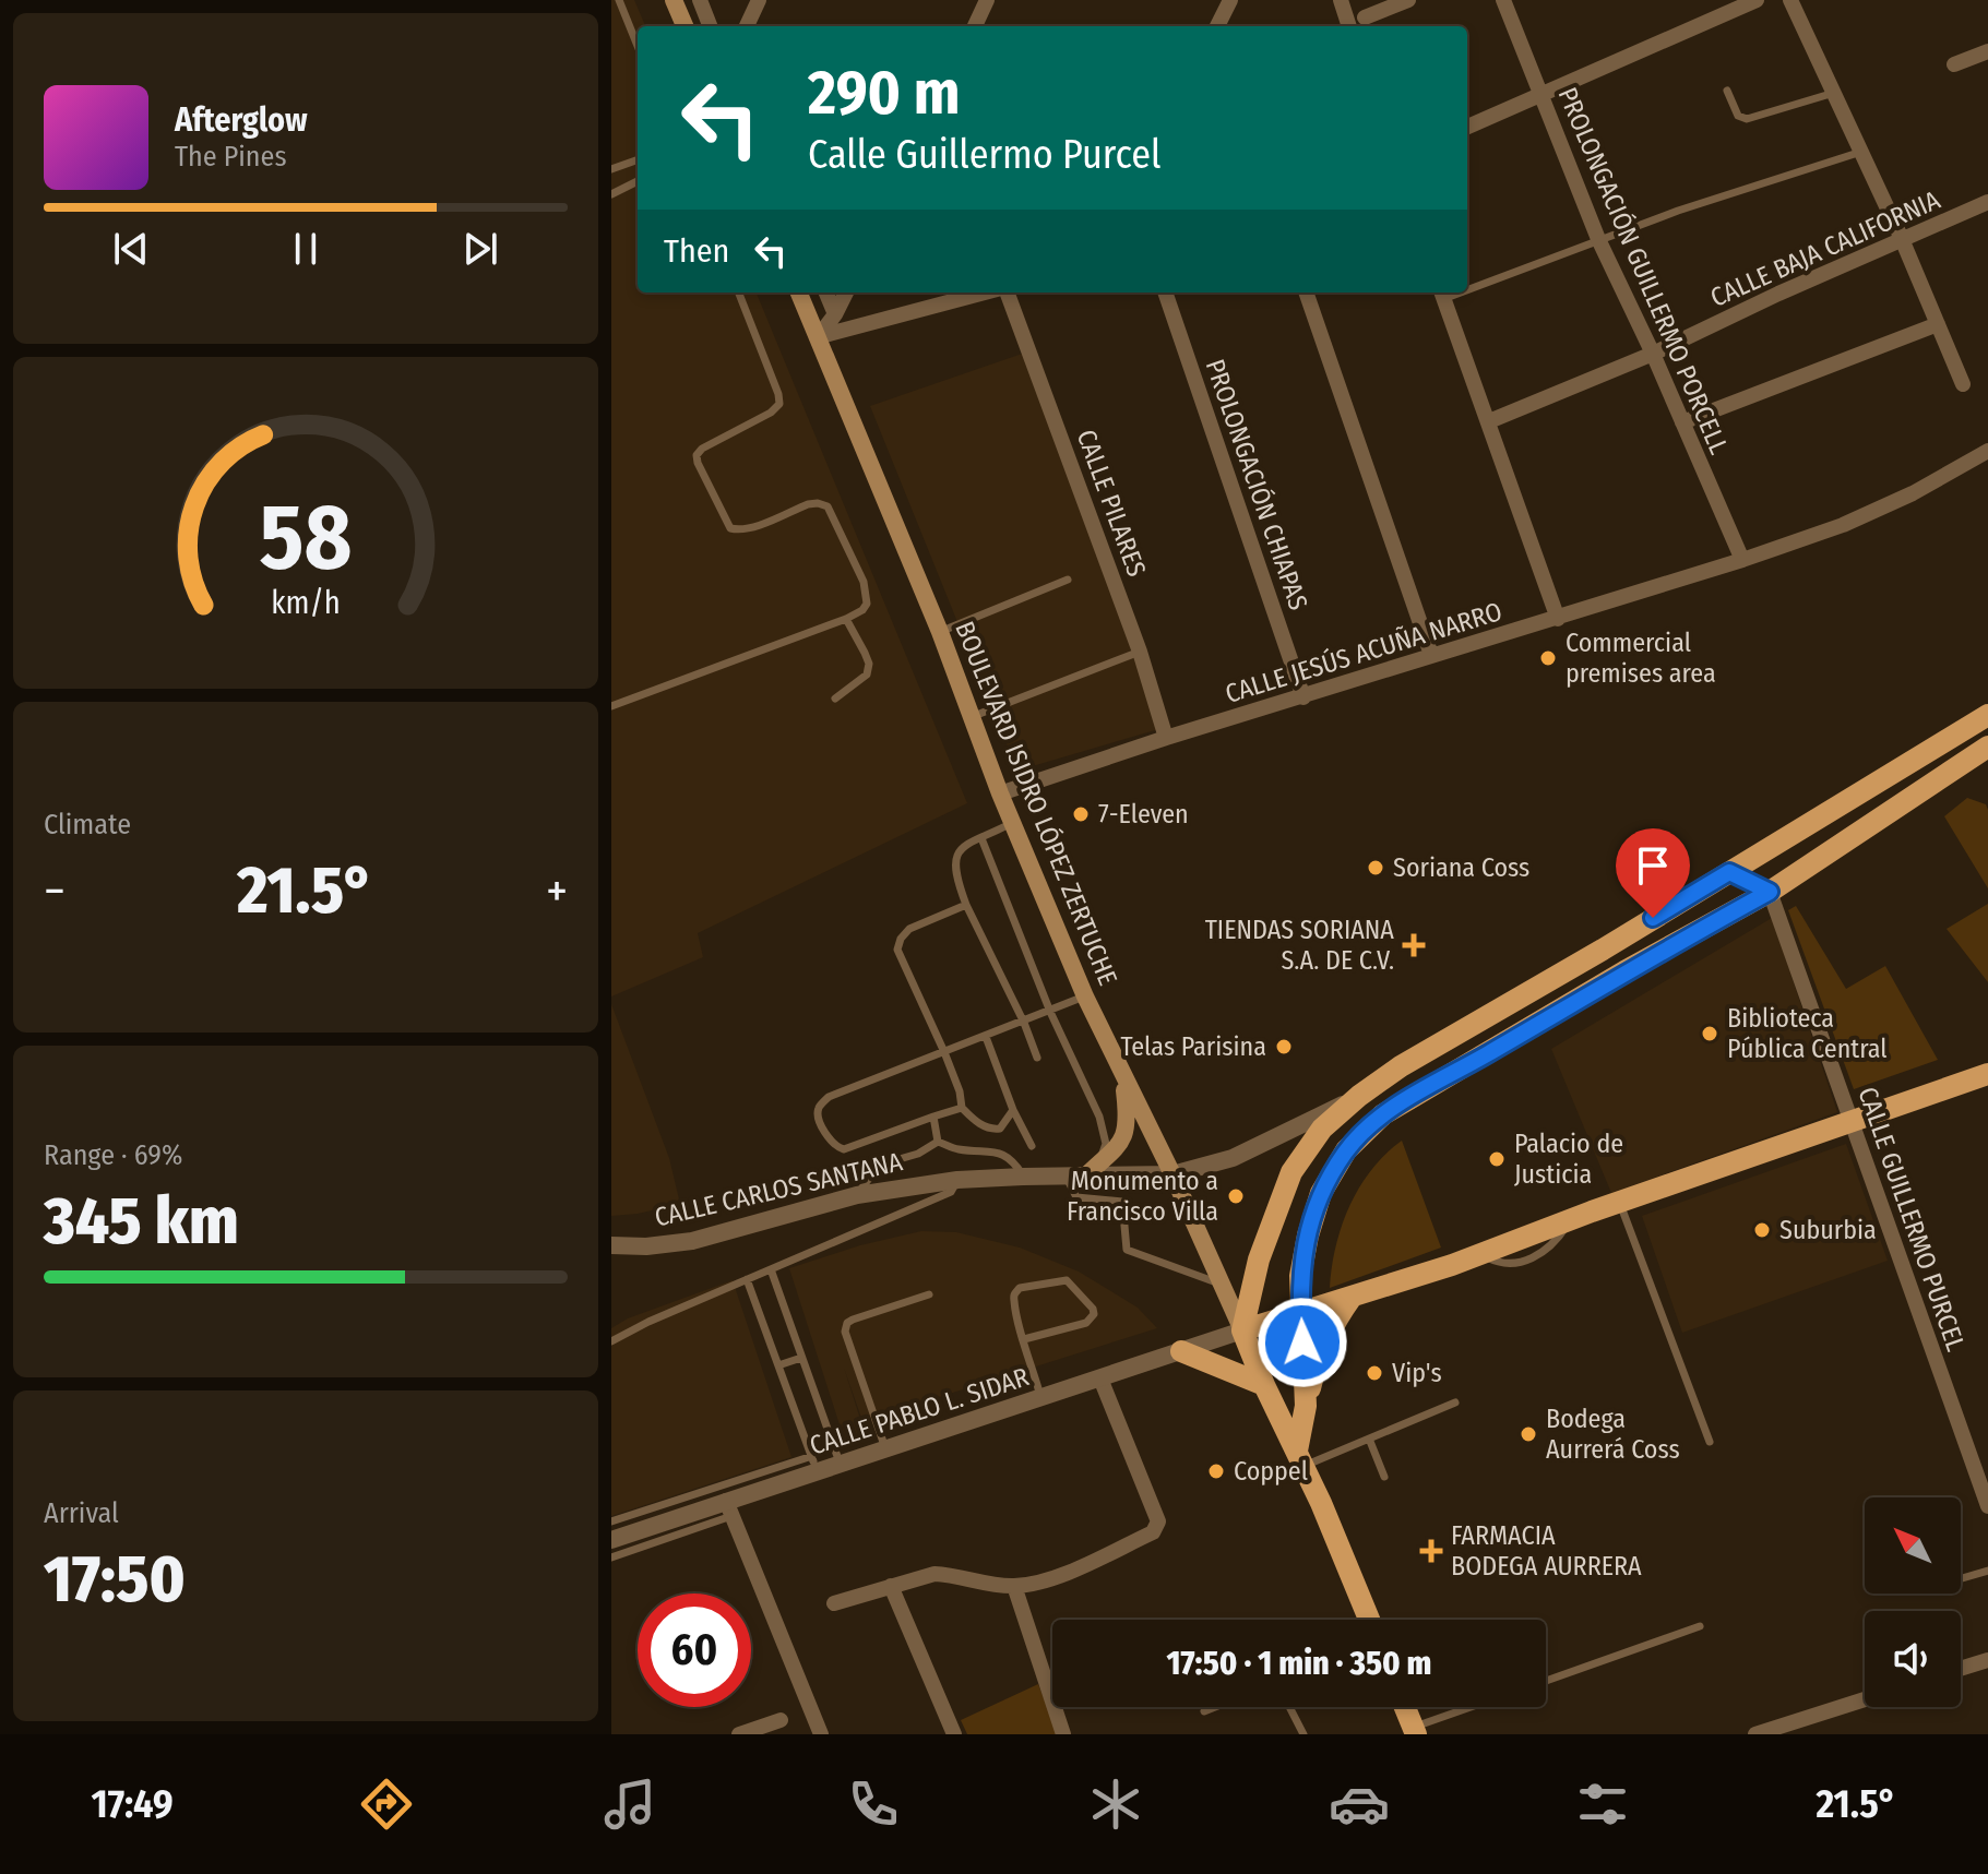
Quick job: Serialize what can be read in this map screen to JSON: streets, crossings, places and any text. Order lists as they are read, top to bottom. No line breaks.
{"streets":{"main road":["BOULEVARD ISIDRO LÓPEZ ZERTUCHE"],"street":["CALLE BAJA CALIFORNIA","PROLONGACIÓN GUILLERMO PORCELL","PROLONGACIÓN CHIAPAS","CALLE PILARES","CALLE JESÚS ACUÑA NARRO","CALLE CARLOS SANTANA","CALLE GUILLERMO PURCEL","CALLE PABLO L. SIDAR"]},"crossings":[["CALLE BAJA CALIFORNIA","PROLONGACIÓN GUILLERMO PORCELL"],["PROLONGACIÓN GUILLERMO PORCELL","CALLE JESÚS ACUÑA NARRO"],["PROLONGACIÓN CHIAPAS","CALLE JESÚS ACUÑA NARRO"],["CALLE PILARES","CALLE JESÚS ACUÑA NARRO"],["CALLE JESÚS ACUÑA NARRO","BOULEVARD ISIDRO LÓPEZ ZERTUCHE"],["BOULEVARD ISIDRO LÓPEZ ZERTUCHE","CALLE CARLOS SANTANA"],["BOULEVARD ISIDRO LÓPEZ ZERTUCHE","CALLE PABLO L. SIDAR"]],"places":{"other":["Commercial premises area","7-Eleven","Soriana Coss","Biblioteca Pública Central","Telas Parisina","Palacio de Justicia","Monumento a Francisco Villa","Suburbia","Vip's","Bodega Aurrerá Coss","Coppel"],"health":["TIENDAS SORIANA S.A. DE C.V.","FARMACIA BODEGA AURRERA"]},"north":"top left","page":{"turn":["290 m","Calle Guillermo Purcel"],"song":["Afterglow","The Pines"],"then":"Then","tile":["Climate",["Range · 69%","345 km"],["Arrival","17:50"]],"heat":["−","21.5°","+"],"limit":"60","trip":"17:50 · 1 min · 350 m","tabs":["17:49","21.5°"],"gauge":["58","km/h"]}}
